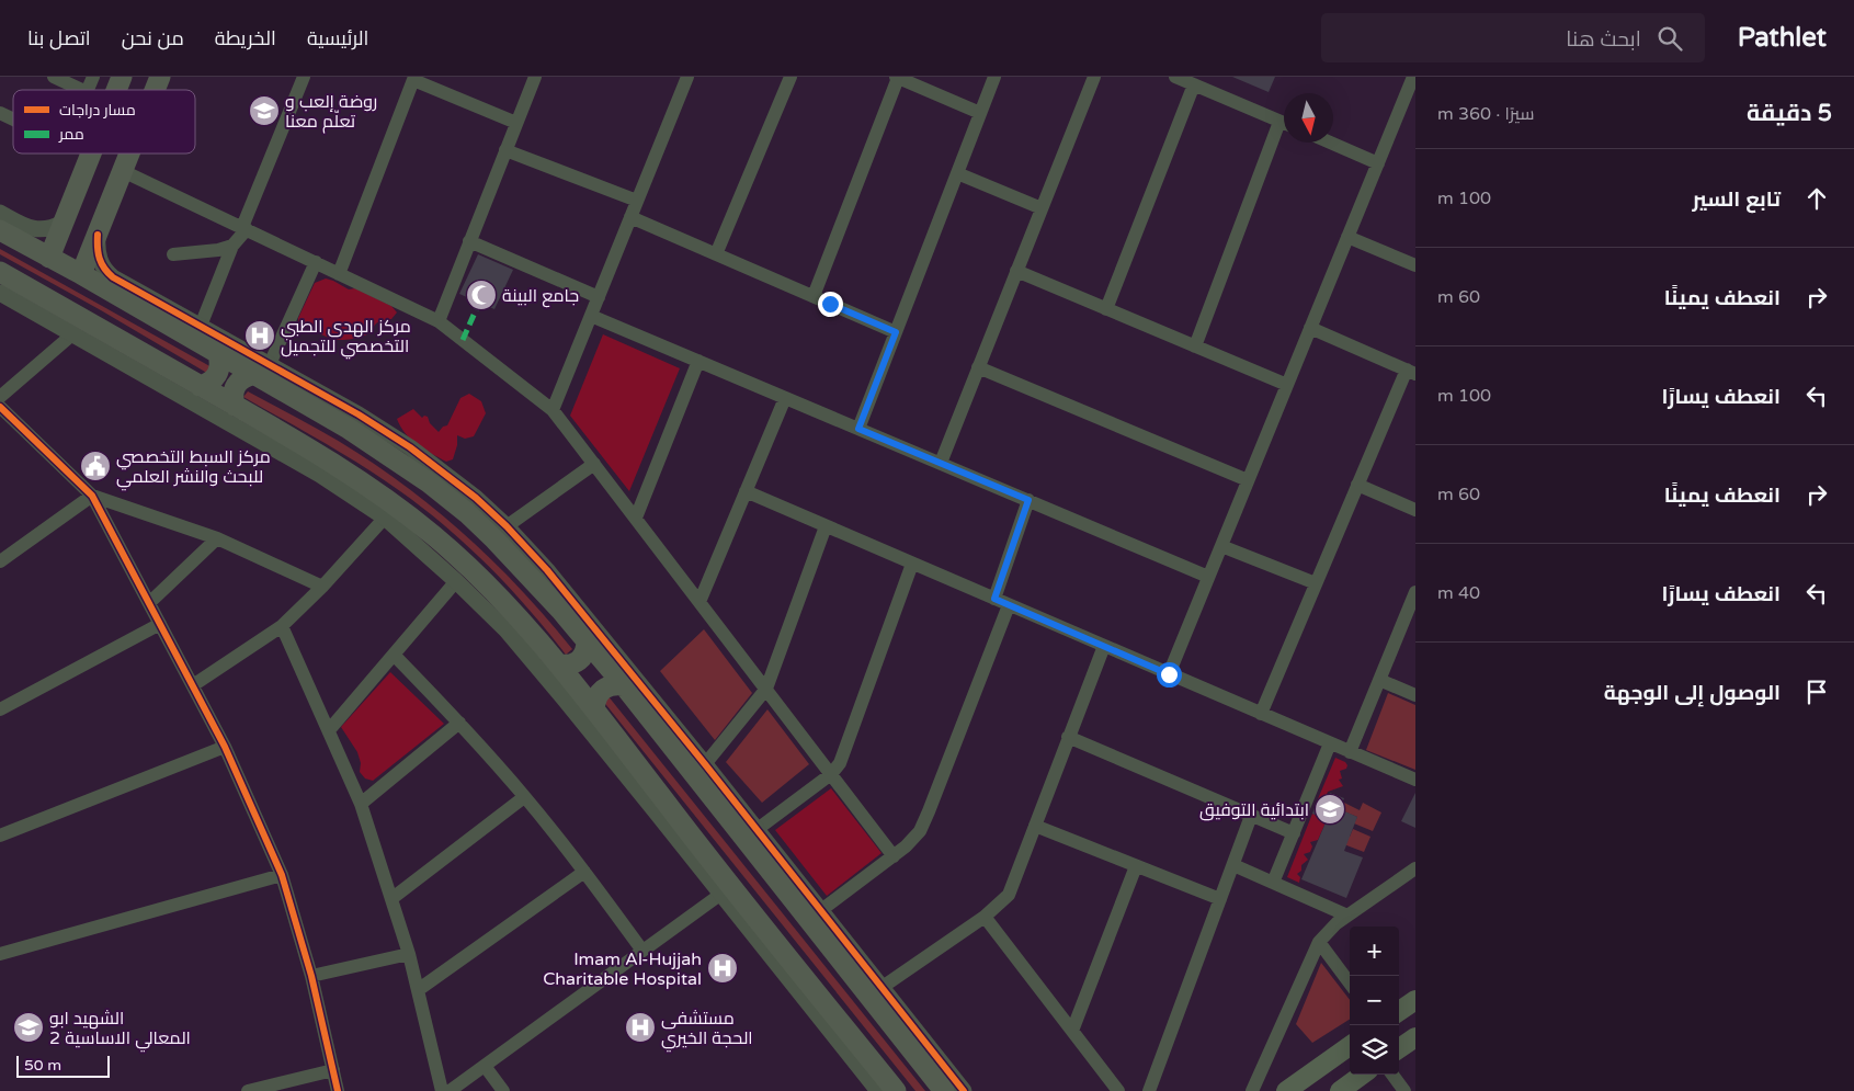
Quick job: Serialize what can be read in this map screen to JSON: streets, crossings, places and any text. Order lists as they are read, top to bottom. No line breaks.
{"places":{"school or university":["روضة إلعب و تعلّم معنا","ابتدائية التوفيق","الشهيد ابو المعالي الاساسية 2"],"mosque":["جامع البينة"],"hospital":["مركز الهدى الطبي التخصصي للتجميل","Imam Al-Hujjah Charitable Hospital","مستشفى الحجة الخيري"],"public building":["مركز السبط التخصصي للبحث والنشر العلمي"]},"legend":["مسار دراجات","ممر"],"scale_bar":"50 m","north":"bottom","page":{"header":"Pathlet","search":"ابحث هنا","nav":["الرئيسية","الخريطة","من نحن","اتصل بنا"],"heading":["5 دقيقة","سيرًا · 360 m"],"list":[["تابع السير","100 m"],["انعطف يمينًا","60 m"],["انعطف يسارًا","100 m"],["انعطف يمينًا","60 m"],["انعطف يسارًا","40 m"],"الوصول إلى الوجهة"],"map_buttons":["+","−"],"scale":"50 m"}}
